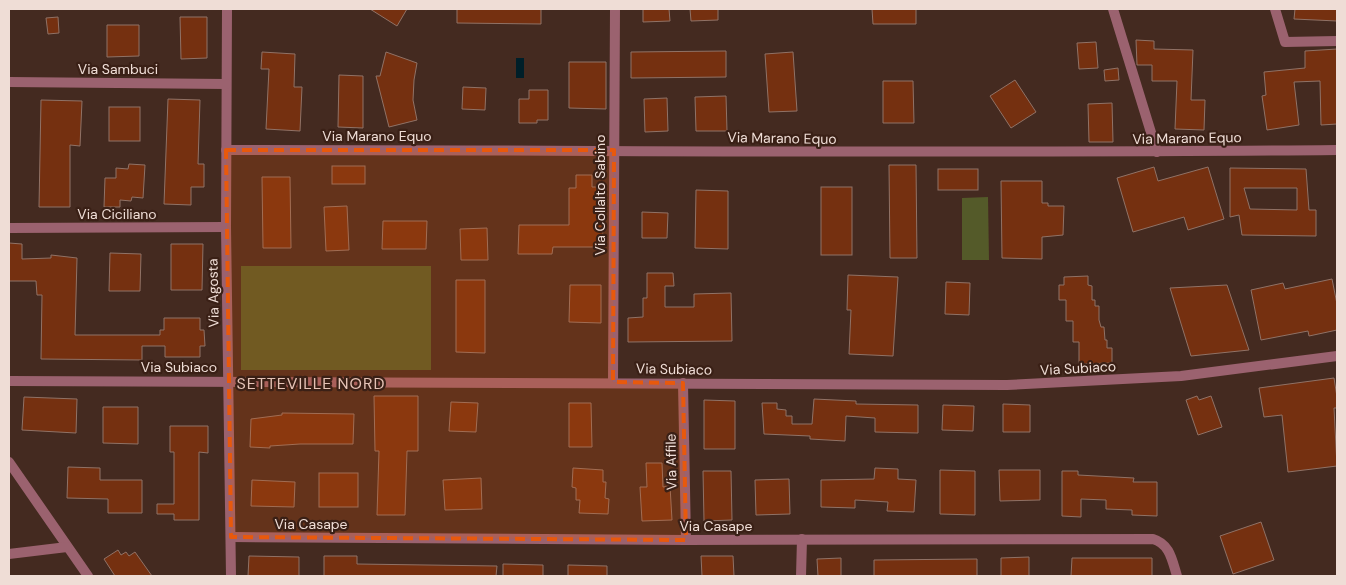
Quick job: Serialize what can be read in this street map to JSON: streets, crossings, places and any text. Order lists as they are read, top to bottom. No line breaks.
{"streets":{"street":["Via Sambuci","Via Marano Equo","Via Collalto Sabino","Via Ciciliano","Via Agosta","Via Subiaco","Via Affile","Via Casape"]},"crossings":[["Via Sambuci","Via Agosta"],["Via Marano Equo","Via Collalto Sabino"],["Via Marano Equo","Via Agosta"],["Via Collalto Sabino","Via Subiaco"],["Via Ciciliano","Via Agosta"],["Via Agosta","Via Subiaco"],["Via Agosta","Via Casape"],["Via Subiaco","Via Affile"],["Via Affile","Via Casape"]],"districts":["SETTEVILLE NORD"]}
